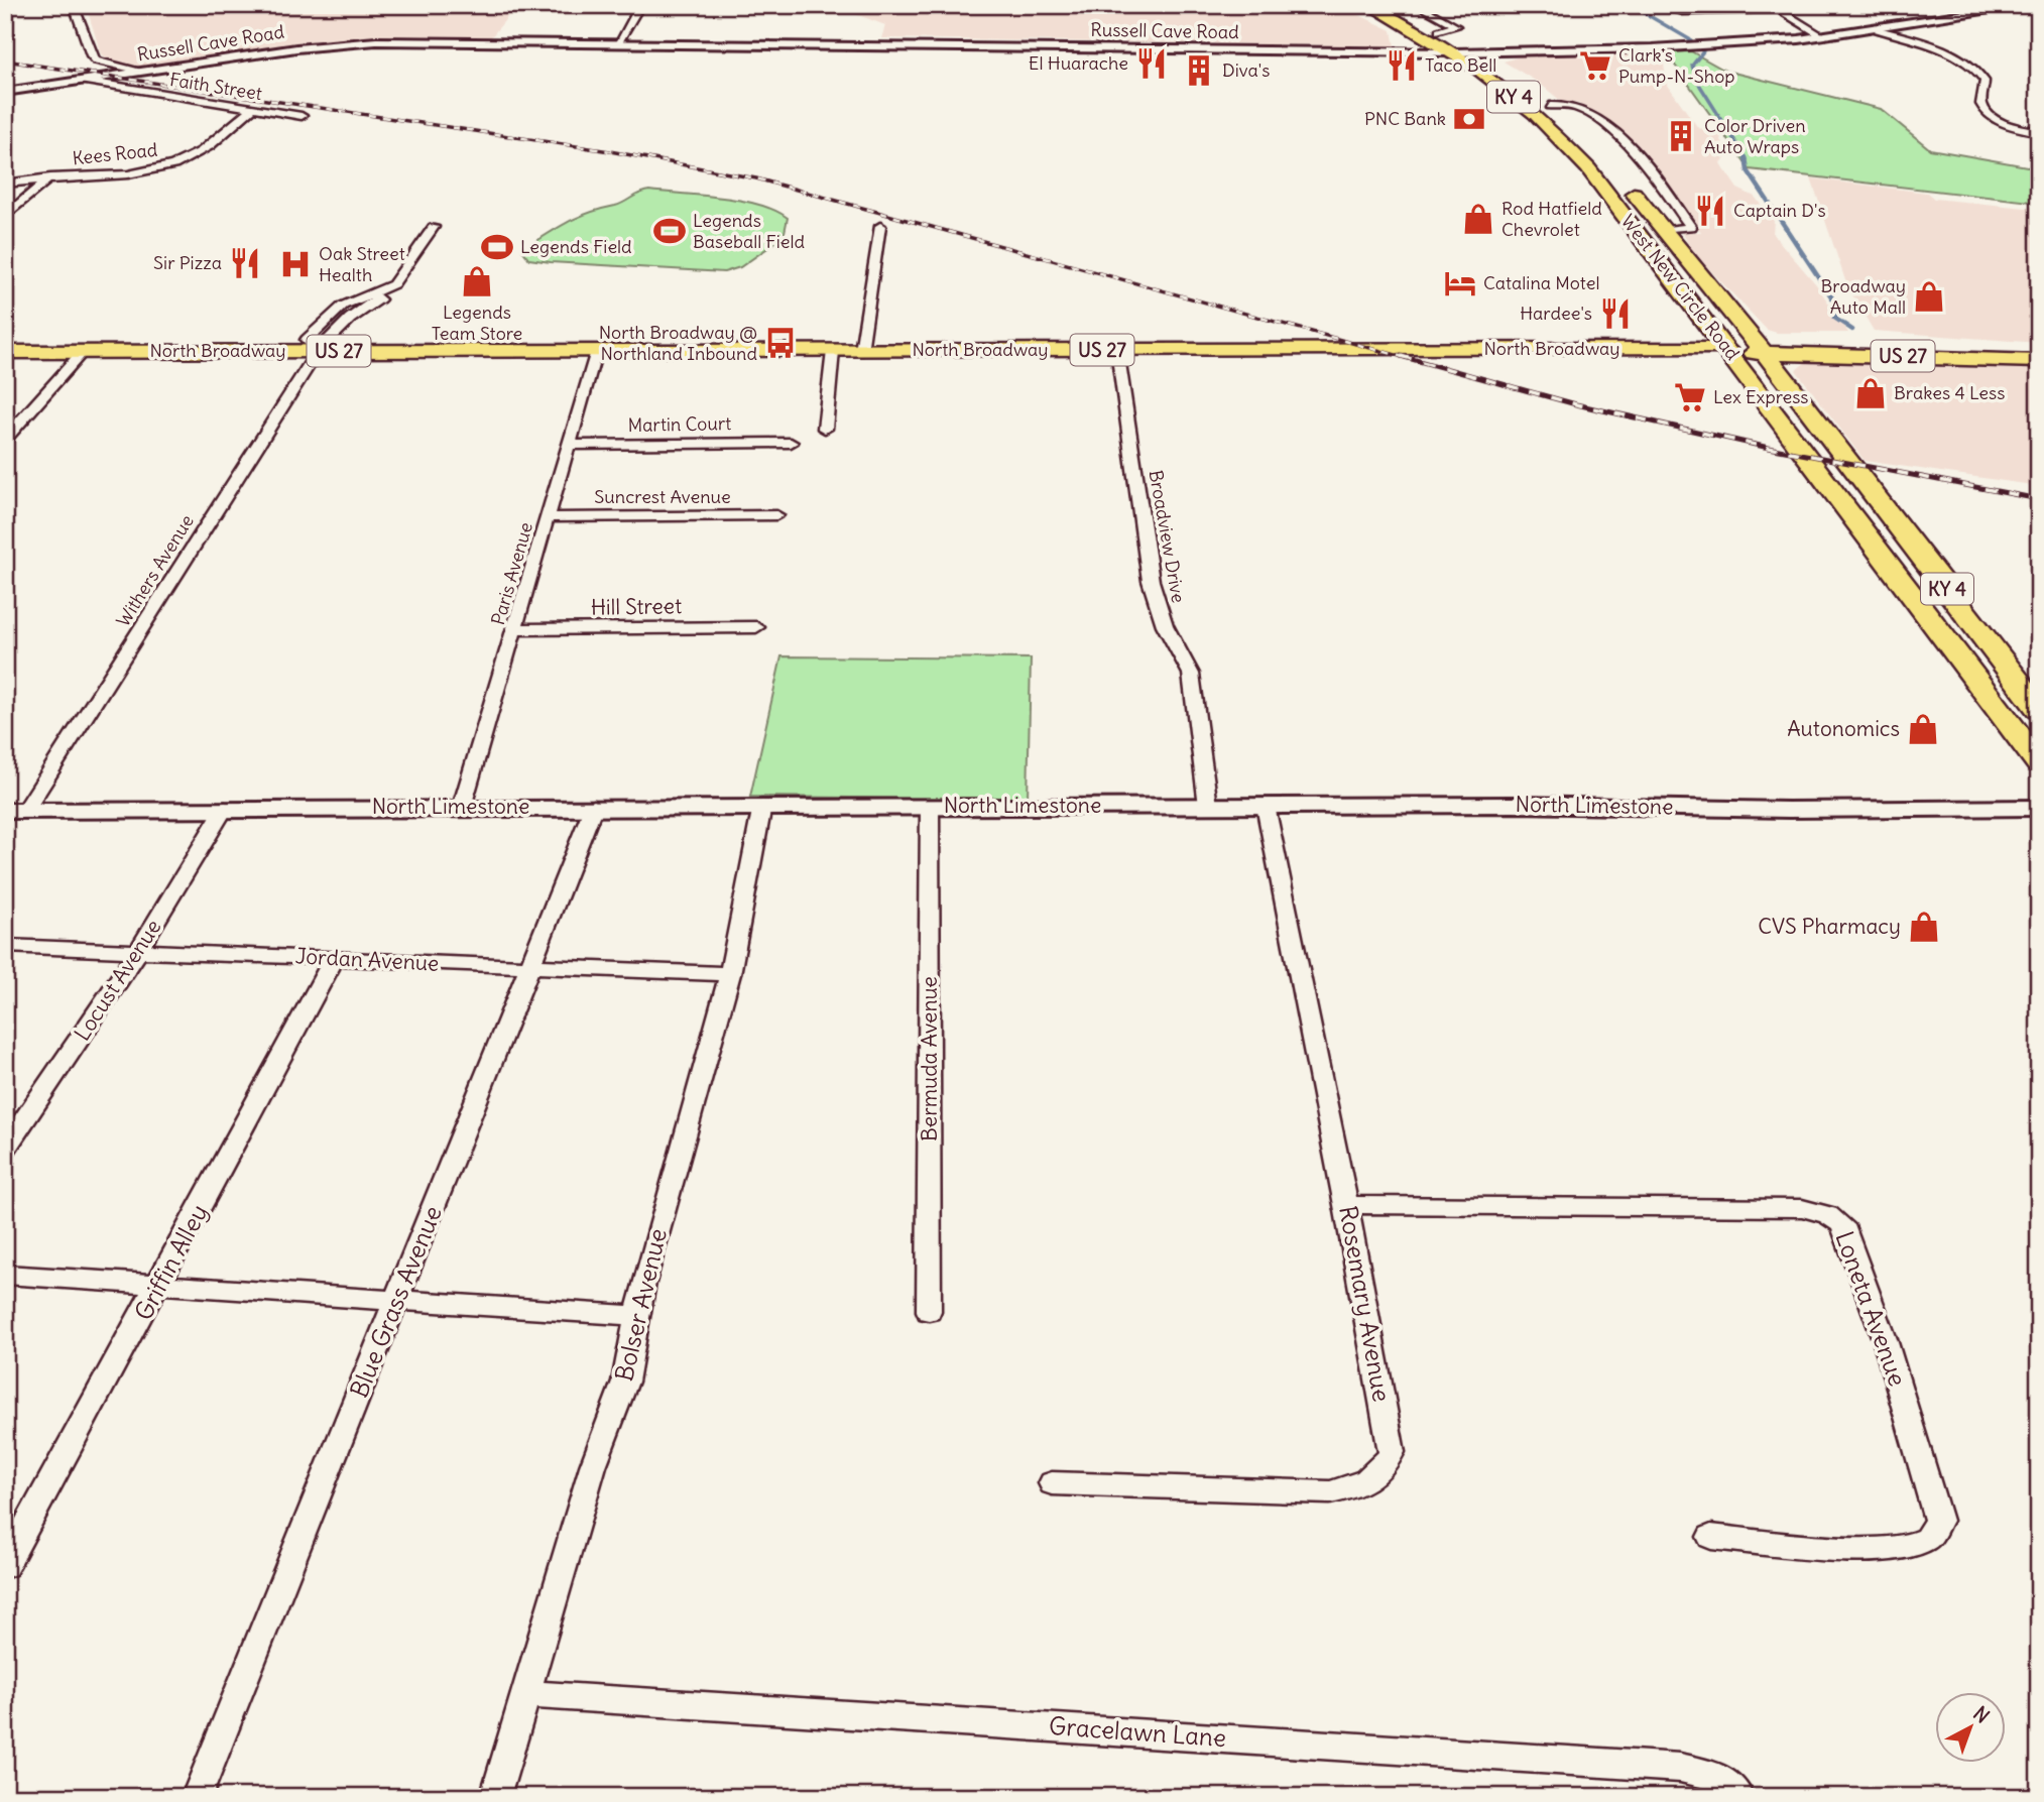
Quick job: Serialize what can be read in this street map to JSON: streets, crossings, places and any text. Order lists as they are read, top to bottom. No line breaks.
{"streets":{"highway":["KY 4","West New Circle Road","US 27"],"main road":["Russell Cave Road","North Broadway"],"street":["Faith Street","Kees Road","Martin Court","Suncrest Avenue","Broadview Drive","Withers Avenue","Paris Avenue","Hill Street","North Limestone","Jordan Avenue","Locust Avenue","Bermuda Avenue","Griffin Alley","Blue Grass Avenue","Rosemary Avenue","Bolser Avenue","Loneta Avenue","Gracelawn Lane"]},"crossings":[["Russell Cave Road","Faith Street"],["Russell Cave Road","KY 4"],["Russell Cave Road","West New Circle Road"],["Faith Street","Kees Road"],["West New Circle Road","North Broadway"],["West New Circle Road","US 27"],["North Broadway","US 27"],["North Broadway","Broadview Drive"],["North Broadway","Withers Avenue"],["North Broadway","Paris Avenue"],["Martin Court","Paris Avenue"],["Suncrest Avenue","Paris Avenue"],["Broadview Drive","North Limestone"],["Withers Avenue","North Limestone"],["Paris Avenue","Hill Street"],["Paris Avenue","North Limestone"],["North Limestone","Locust Avenue"],["North Limestone","Bermuda Avenue"],["North Limestone","Blue Grass Avenue"],["North Limestone","Rosemary Avenue"],["North Limestone","Bolser Avenue"],["Jordan Avenue","Locust Avenue"],["Jordan Avenue","Griffin Alley"],["Jordan Avenue","Blue Grass Avenue"],["Jordan Avenue","Bolser Avenue"],["Rosemary Avenue","Loneta Avenue"],["Bolser Avenue","Gracelawn Lane"]],"places":{"restaurant":["El Huarache","Taco Bell","Captain D's","Sir Pizza","Hardee's"],"supermarket":["Clark's Pump-N-Shop","Lex Express"],"building":["Diva's","Color Driven Auto Wraps"],"bank":["PNC Bank"],"shop":["Rod Hatfield Chevrolet","Legends Team Store","Broadway Auto Mall","Brakes 4 Less","Autonomics","CVS Pharmacy"],"sports":["Legends Baseball Field","Legends Field"],"hospital":["Oak Street Health"],"hotel":["Catalina Motel"],"bus stop":["North Broadway @ Northland Inbound"]},"north":"top right"}
